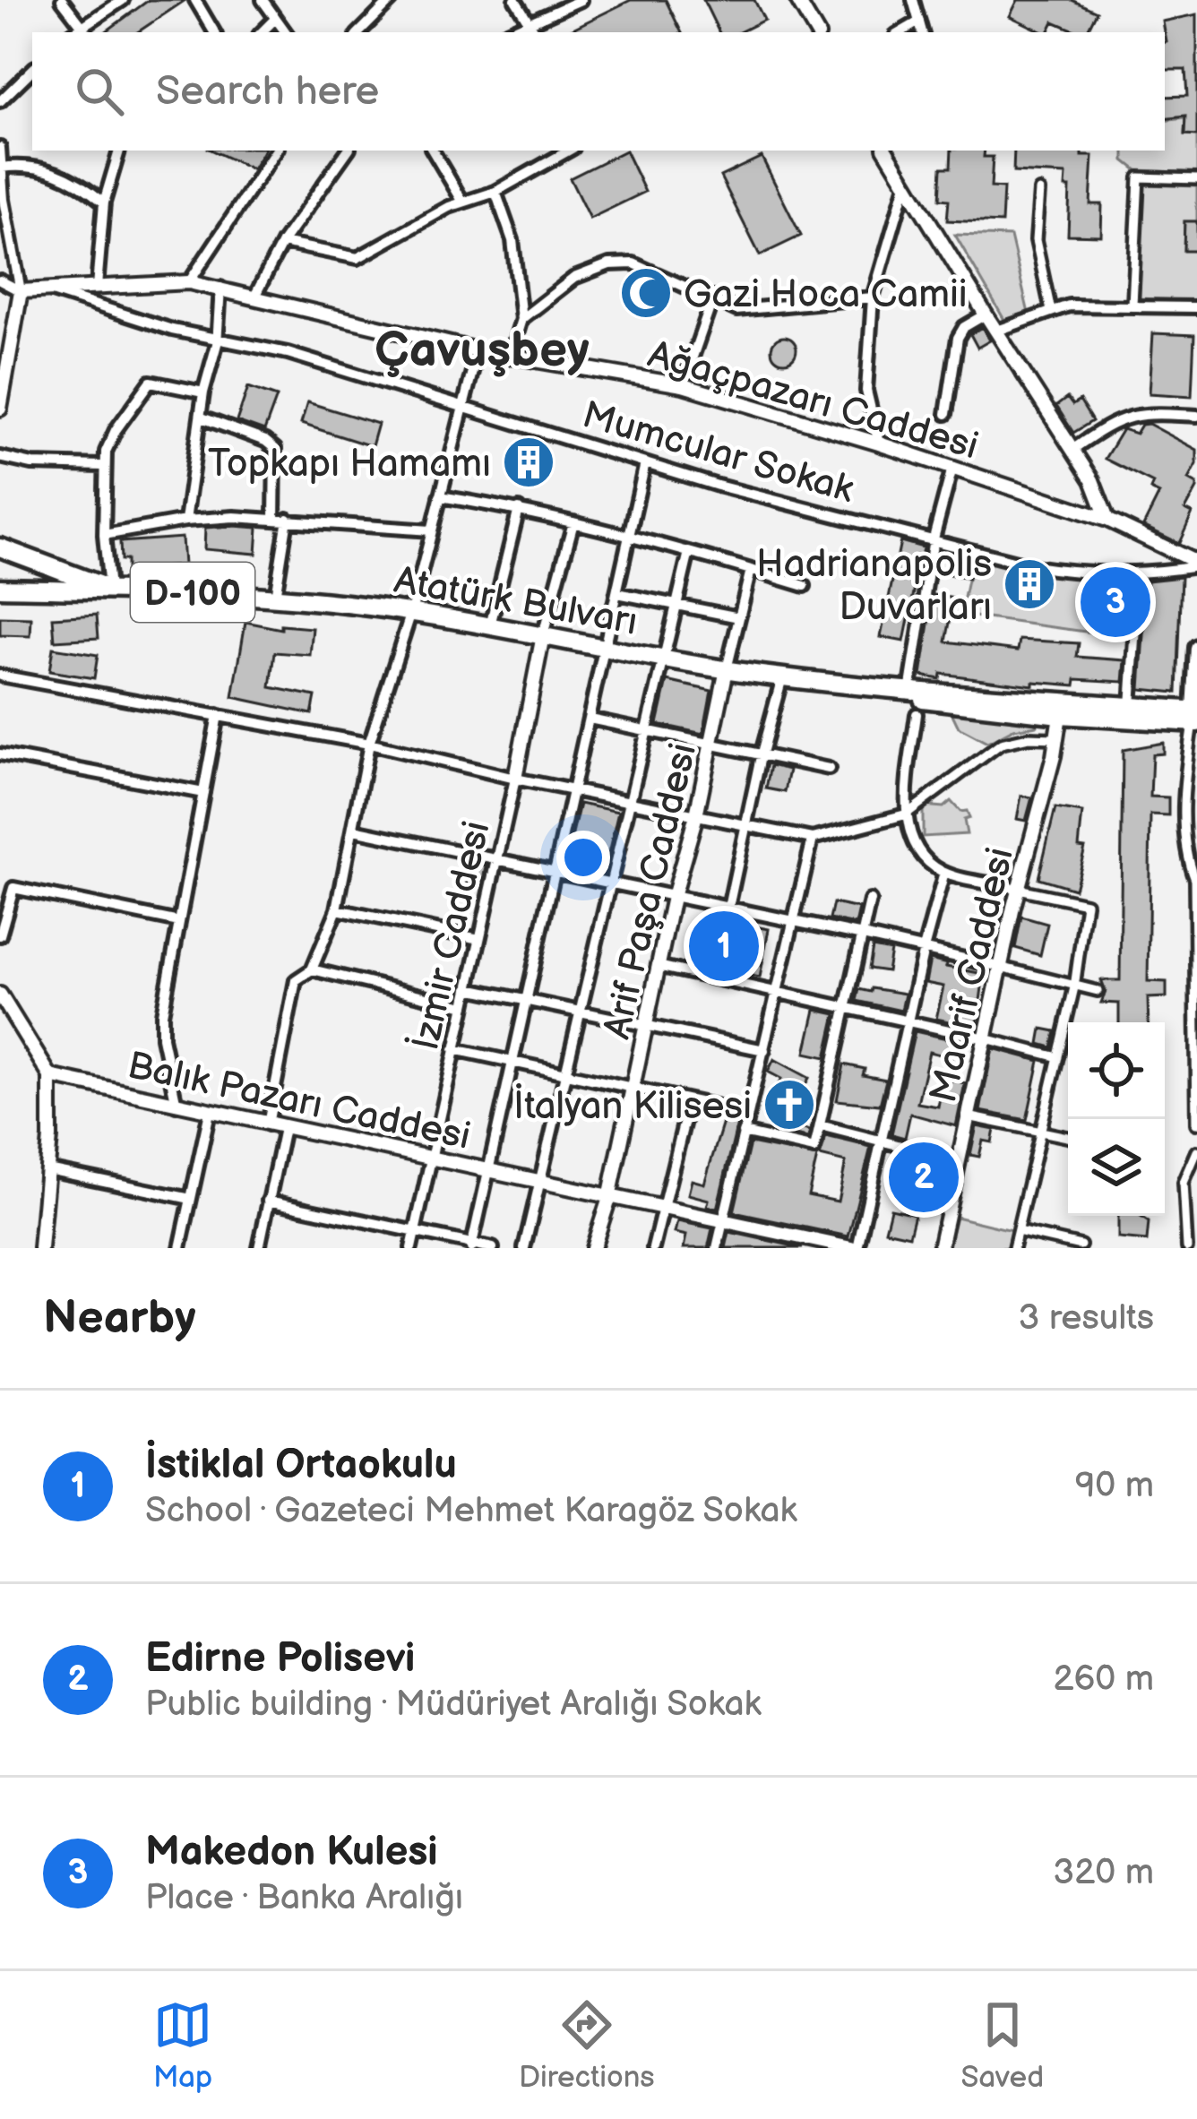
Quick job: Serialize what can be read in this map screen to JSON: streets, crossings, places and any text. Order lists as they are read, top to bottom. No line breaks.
{"streets":{"main road":["D-100","Atatürk Bulvarı"],"street":["Ağaçpazarı Caddesi","Mumcular Sokak","Arif Paşa Caddesi","İzmir Caddesi","Maarif Caddesi","Balık Pazarı Caddesi"]},"crossings":[["Ağaçpazarı Caddesi","Mumcular Sokak"],["Atatürk Bulvarı","Arif Paşa Caddesi"],["Atatürk Bulvarı","İzmir Caddesi"],["Atatürk Bulvarı","Maarif Caddesi"],["Arif Paşa Caddesi","Balık Pazarı Caddesi"],["İzmir Caddesi","Balık Pazarı Caddesi"]],"districts":["Çavuşbey"],"places":{"mosque":["Gazi Hoca Camii"],"building":["Topkapı Hamamı","Hadrianapolis Duvarları"],"church":["İtalyan Kilisesi"]},"page":{"search":"Search here","pins":["3","1","2"],"heading":["Nearby","3 results"],"list":[{"mark":"1","name":"İstiklal Ortaokulu","note":"School · Gazeteci Mehmet Karagöz Sokak","value":"90 m"},{"mark":"2","name":"Edirne Polisevi","note":"Public building · Müdüriyet Aralığı Sokak","value":"260 m"},{"mark":"3","name":"Makedon Kulesi","note":"Place · Banka Aralığı","value":"320 m"}],"nav":["Map","Directions","Saved"]}}
